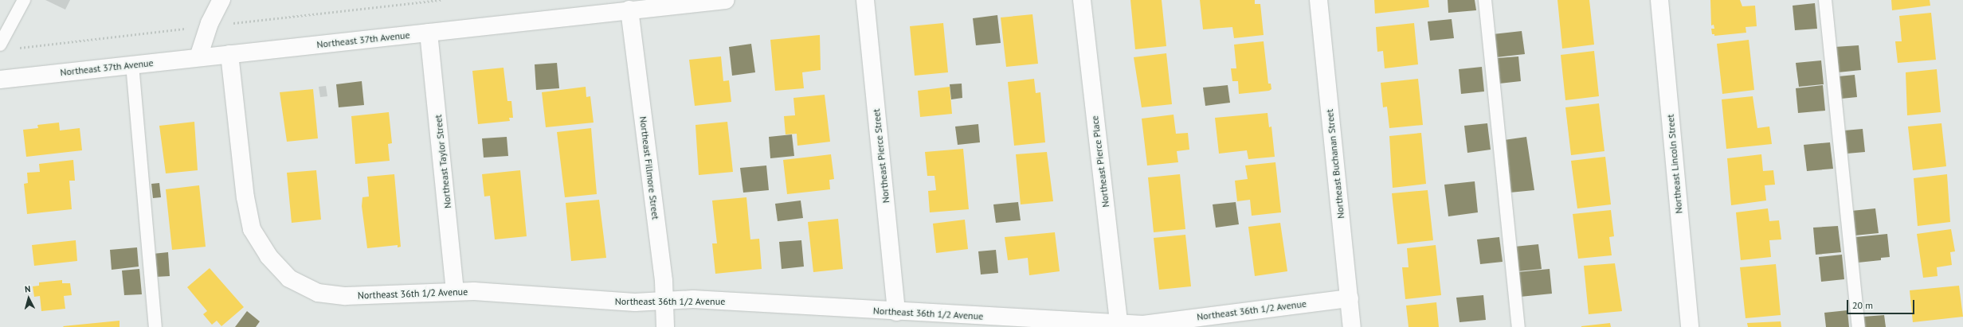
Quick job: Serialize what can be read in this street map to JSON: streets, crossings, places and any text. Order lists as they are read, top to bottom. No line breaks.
{"streets":{"street":["Northeast 37th Avenue","Northeast Pierce Street","Northeast Taylor Street","Northeast Pierce Place","Northeast Buchanan Street","Northeast Lincoln Street","Northeast Fillmore Street","Northeast 36th 1/2 Avenue"]},"crossings":[["Northeast 37th Avenue","Northeast Taylor Street"],["Northeast 37th Avenue","Northeast Fillmore Street"],["Northeast 37th Avenue","Northeast 36th 1/2 Avenue"],["Northeast Pierce Street","Northeast 36th 1/2 Avenue"],["Northeast Taylor Street","Northeast 36th 1/2 Avenue"],["Northeast Pierce Place","Northeast 36th 1/2 Avenue"],["Northeast Buchanan Street","Northeast 36th 1/2 Avenue"],["Northeast Fillmore Street","Northeast 36th 1/2 Avenue"]],"scale_bar":"20 m","north":"top"}
